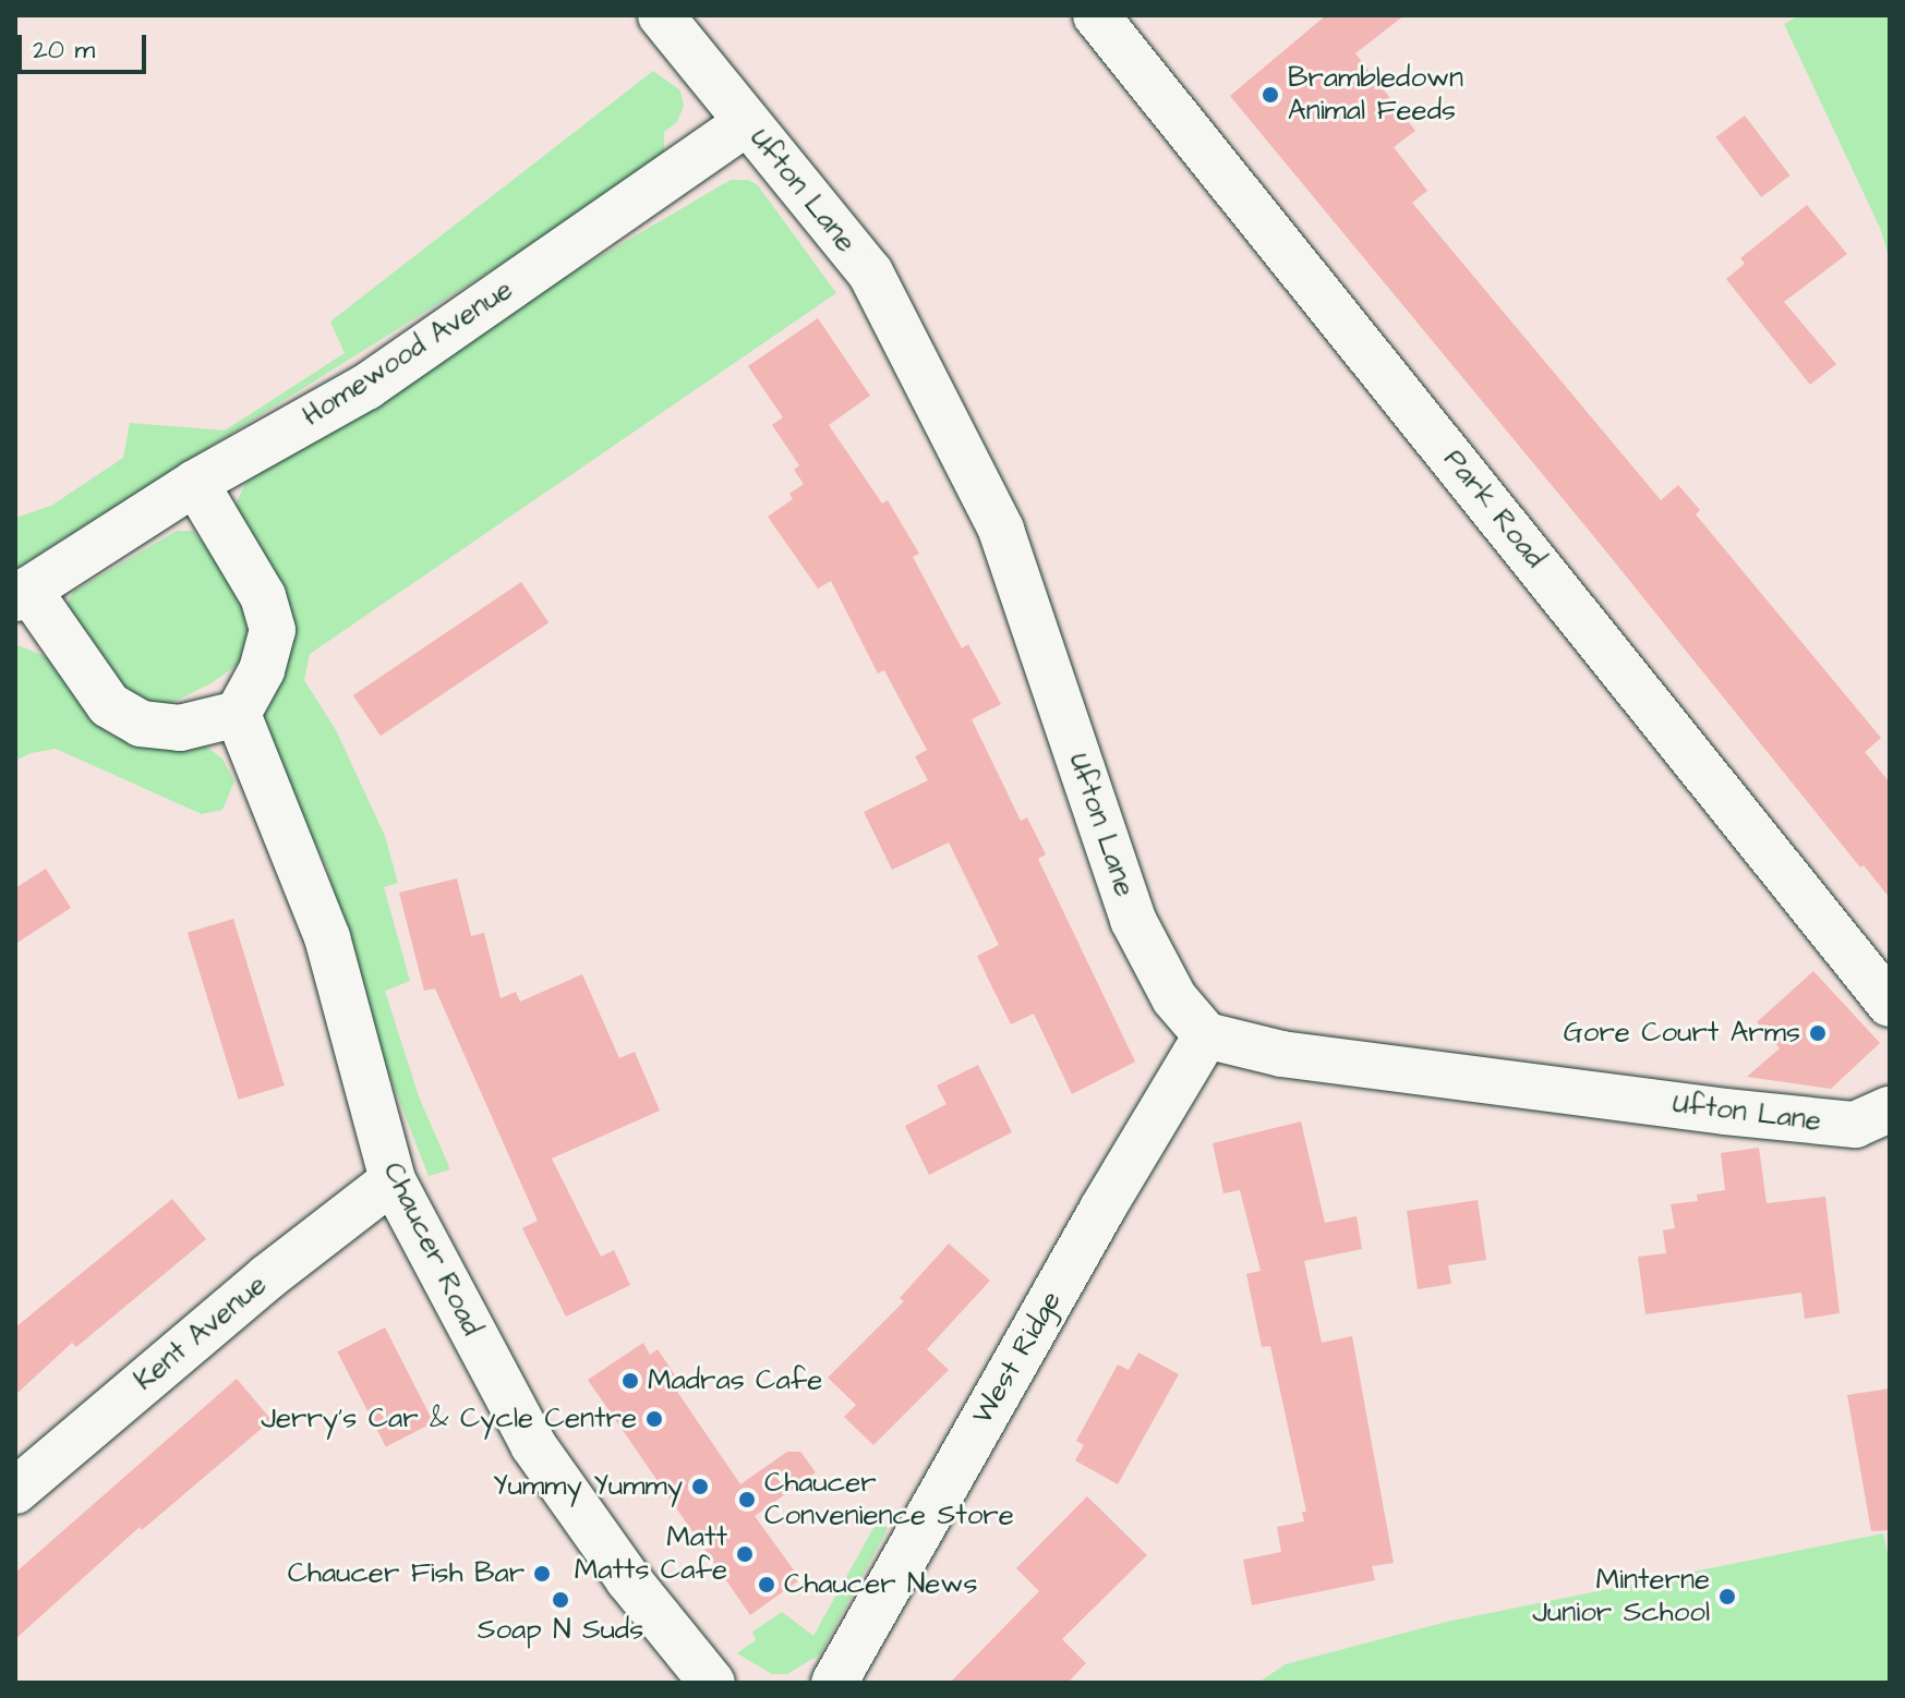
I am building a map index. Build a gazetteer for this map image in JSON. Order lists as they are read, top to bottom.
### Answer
{
  "streets": {
    "street": [
      "Ufton Lane",
      "Homewood Avenue",
      "Park Road",
      "Chaucer Road",
      "Kent Avenue",
      "West Ridge"
    ]
  },
  "crossings": [
    ["Ufton Lane", "Homewood Avenue"],
    ["Ufton Lane", "West Ridge"],
    ["Chaucer Road", "Kent Avenue"]
  ],
  "places": [
    "Brambledown Animal Feeds",
    "Gore Court Arms",
    "Madras Cafe",
    "Jerry's Car & Cycle Centre",
    "Yummy Yummy",
    "Chaucer Convenience Store",
    "Matt Matts Cafe",
    "Chaucer Fish Bar",
    "Chaucer News",
    "Minterne Junior School",
    "Soap N Suds"
  ],
  "scale_bar": "20 m"
}
